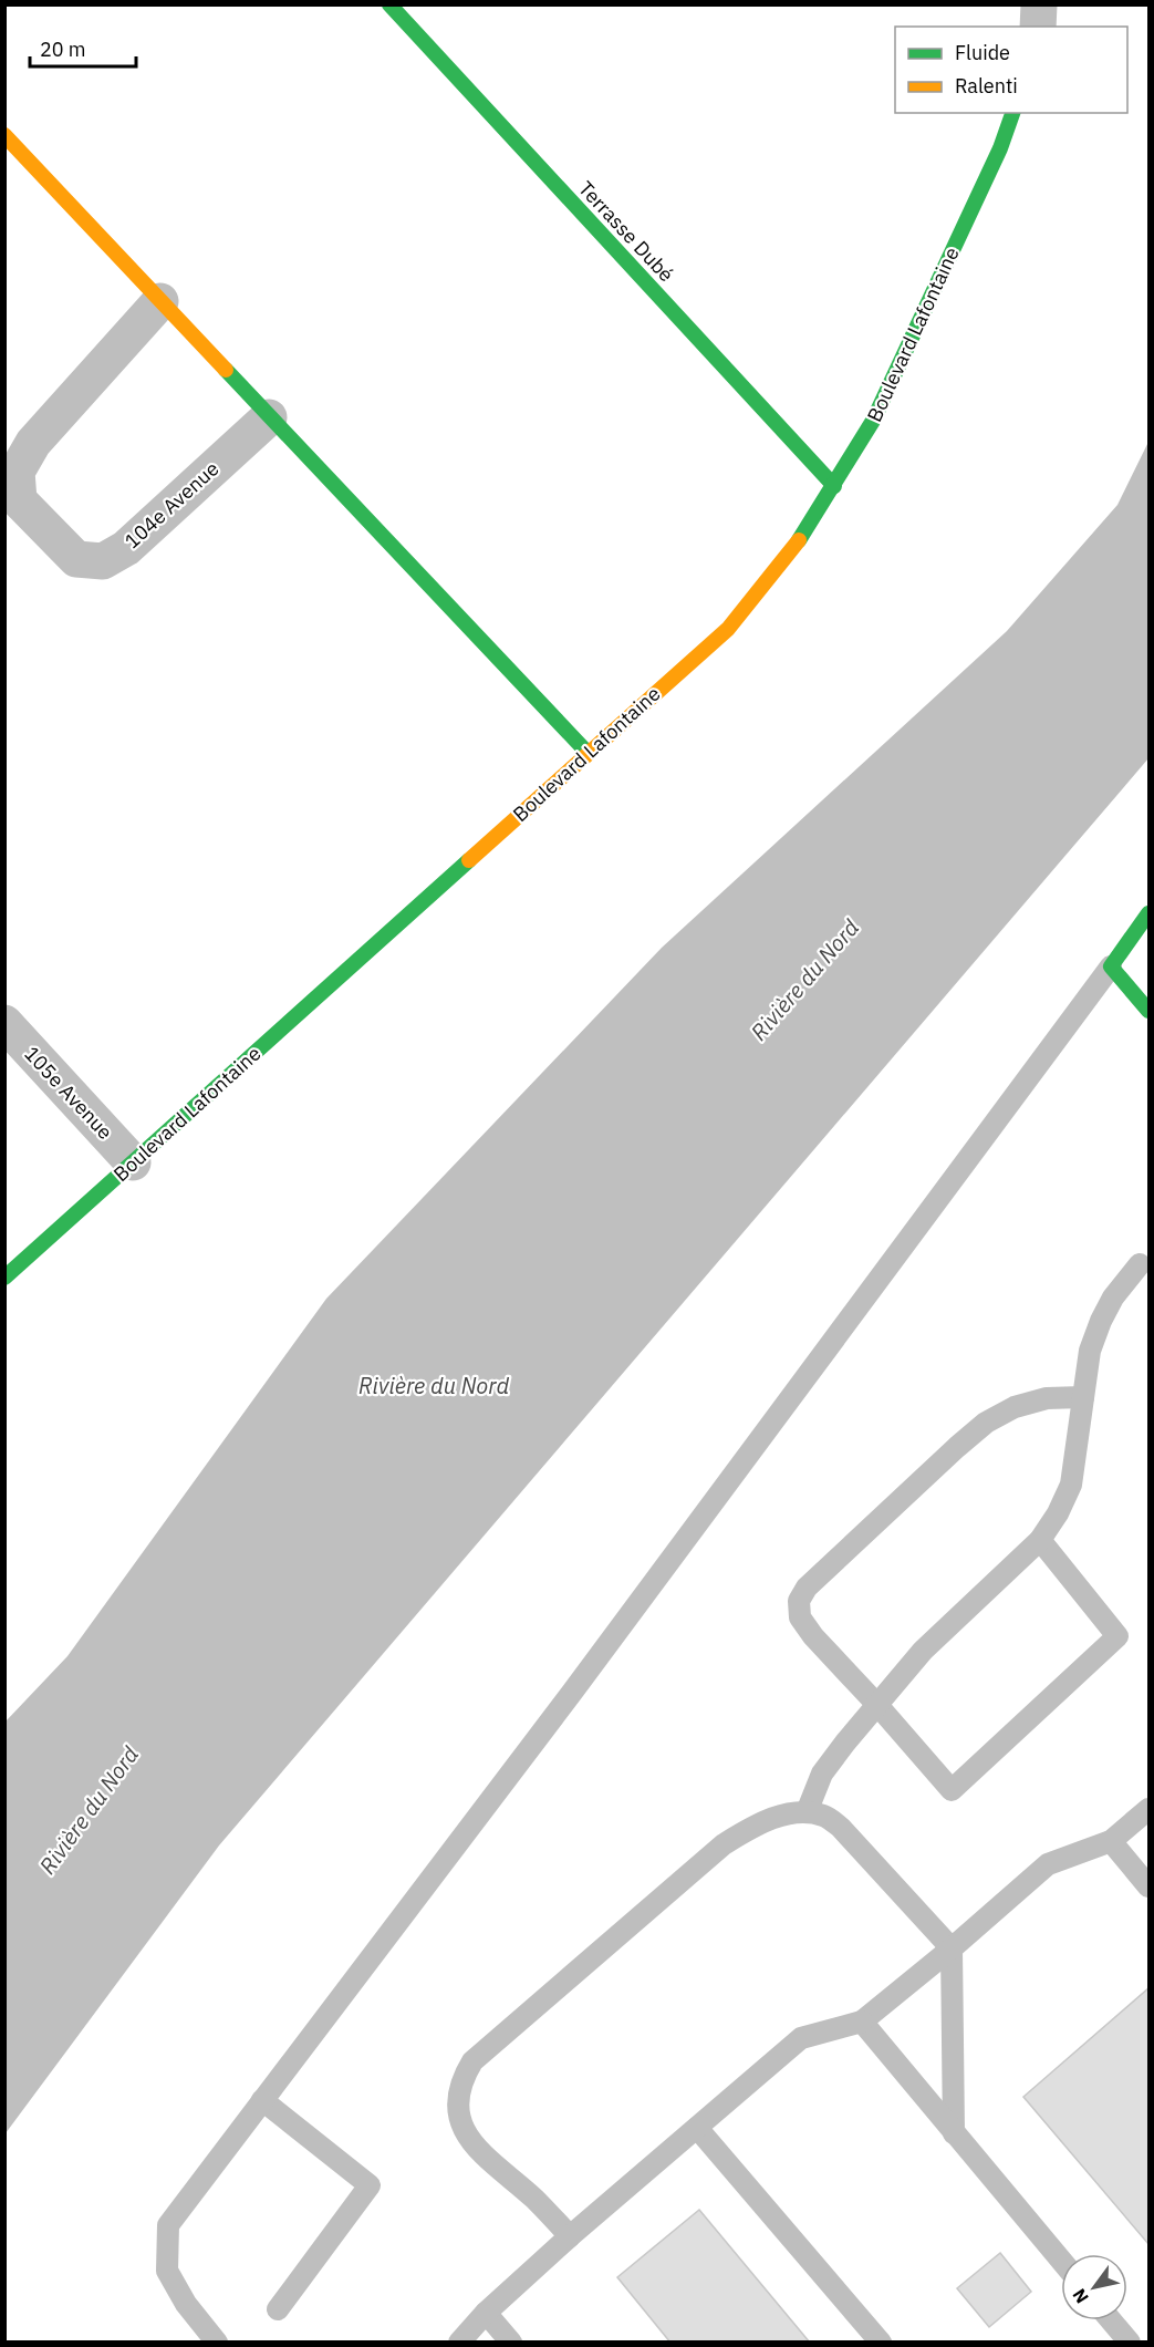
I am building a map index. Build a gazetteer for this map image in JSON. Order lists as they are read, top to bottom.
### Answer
{
  "streets": {
    "street": [
      "Terrasse Dubé",
      "Boulevard Lafontaine",
      "104e Avenue",
      "105e Avenue"
    ]
  },
  "crossings": [
    ["Terrasse Dubé", "Boulevard Lafontaine"],
    ["Boulevard Lafontaine", "105e Avenue"]
  ],
  "water": ["Rivière du Nord"],
  "legend": ["Fluide", "Ralenti"],
  "scale_bar": "20 m",
  "north": "bottom left"
}
